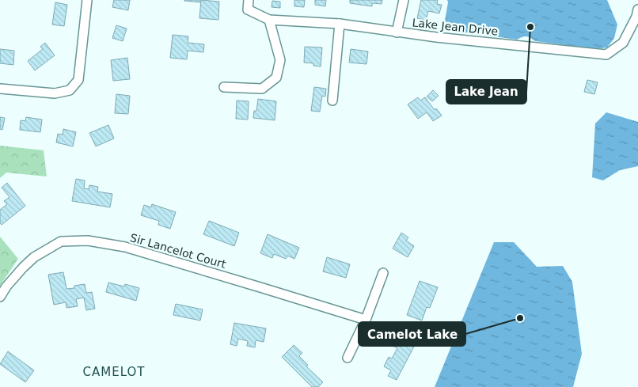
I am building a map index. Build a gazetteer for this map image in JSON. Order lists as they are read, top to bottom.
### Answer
{
  "streets": {
    "street": ["Lake Jean Drive", "Sir Lancelot Court"]
  },
  "districts": ["CAMELOT"],
  "places": ["Lake Jean", "Camelot Lake"]
}
